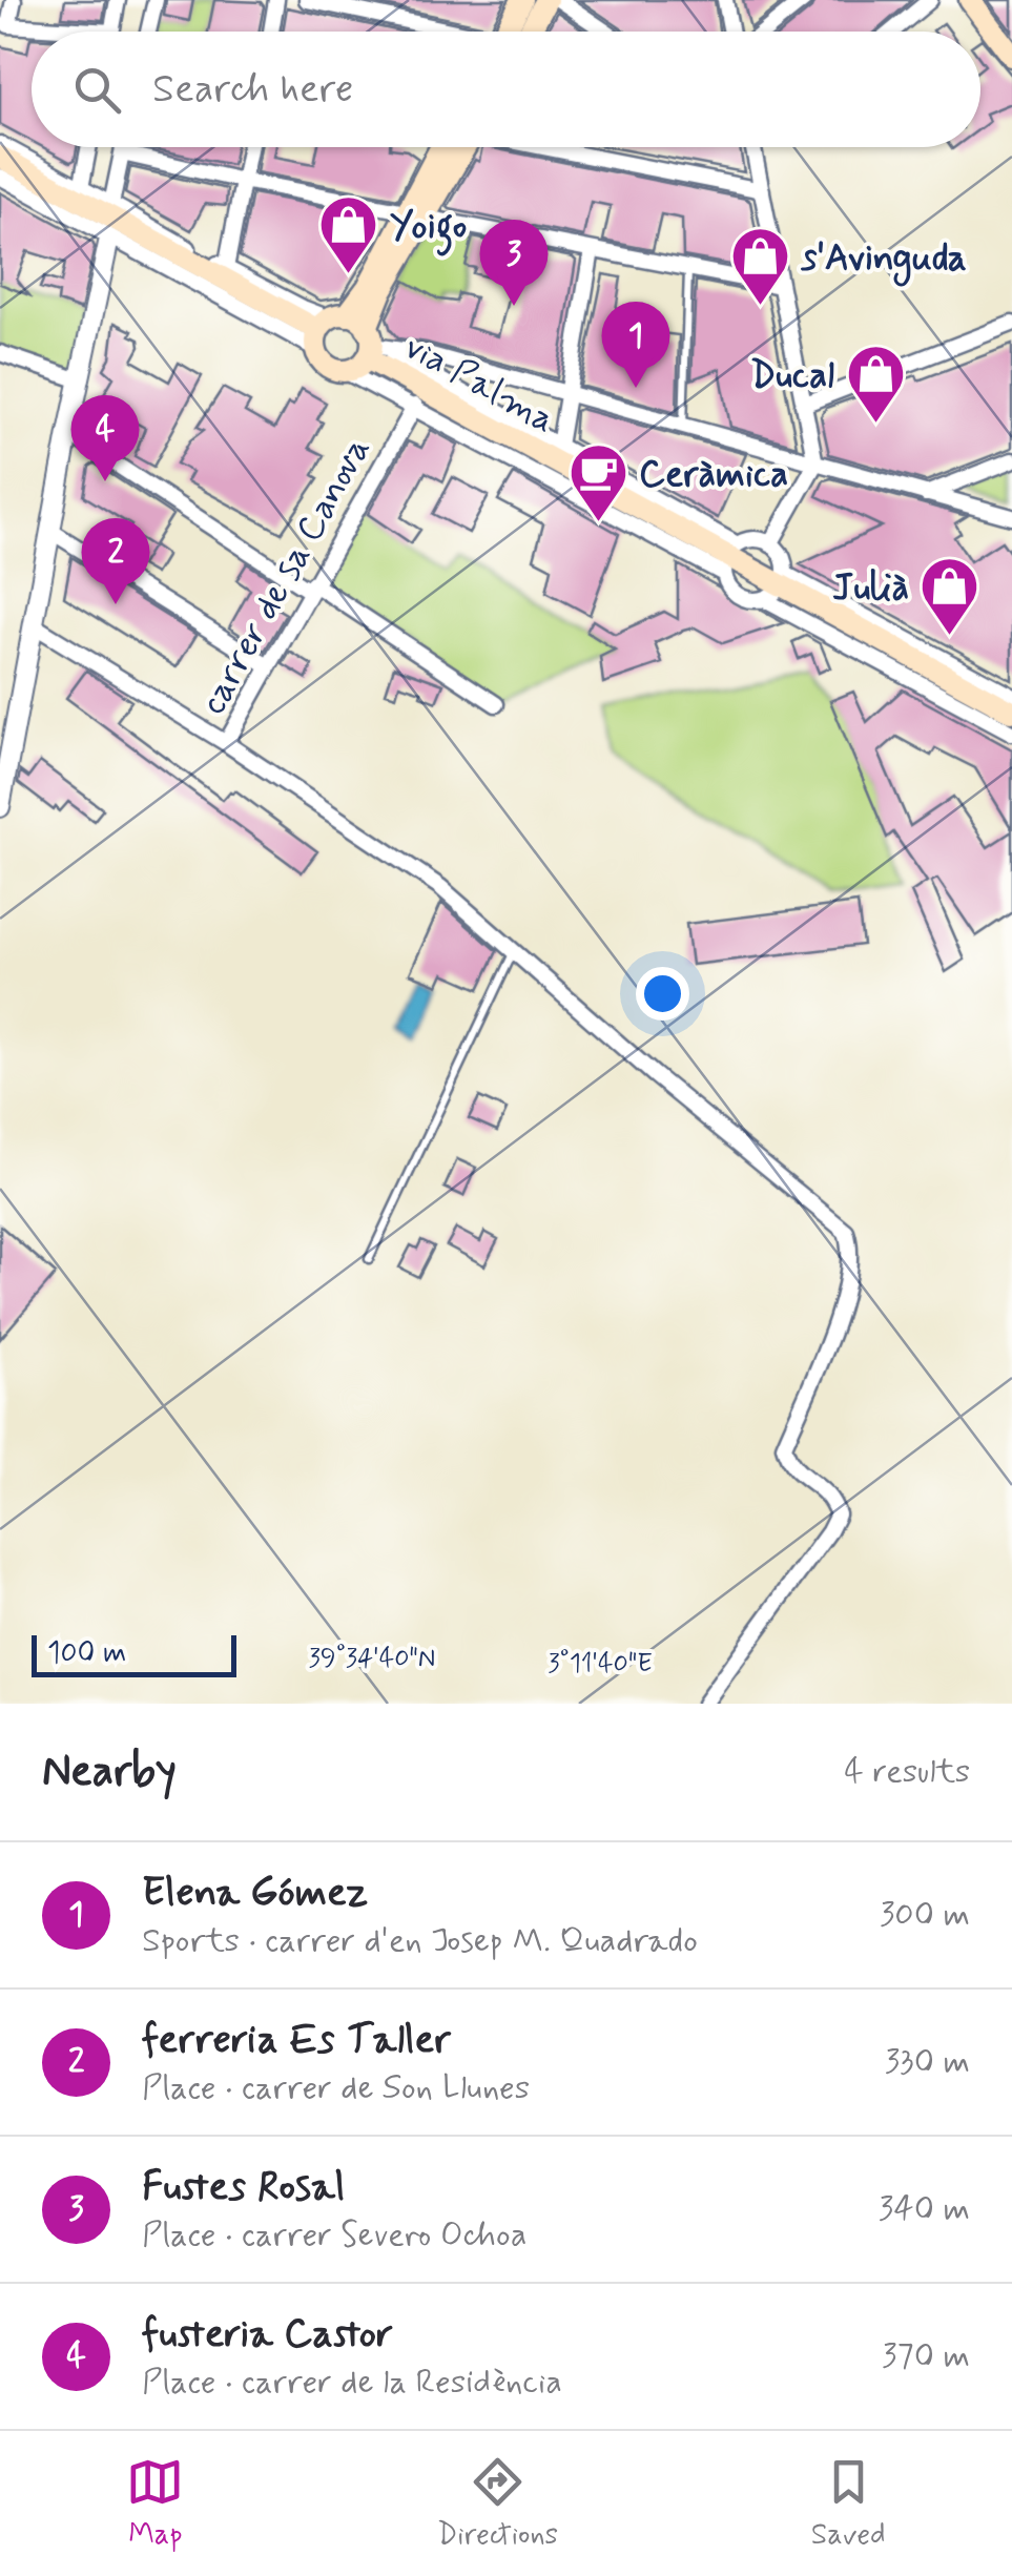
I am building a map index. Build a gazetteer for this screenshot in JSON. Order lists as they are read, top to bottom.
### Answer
{
  "streets": {
    "main road": ["via Palma"],
    "street": ["carrer de sa Canova"]
  },
  "crossings": [
    ["via Palma", "carrer de sa Canova"]
  ],
  "places": {
    "shop": [
      "Yoigo",
      "s'Avinguda",
      "Ducal",
      "Julià"
    ],
    "cafe": ["Ceràmica"]
  },
  "scale_bar": "100 m",
  "page": {
    "search": "Search here",
    "pins": [
      "3",
      "1",
      "4",
      "2"
    ],
    "scale": "100 m",
    "heading": ["Nearby", "4 results"],
    "list": [
      {
        "mark": "1",
        "name": "Elena Gómez",
        "note": "Sports · carrer d'en Josep M. Quadrado",
        "value": "300 m"
      },
      {
        "mark": "2",
        "name": "ferreria Es Taller",
        "note": "Place · carrer de Son Llunes",
        "value": "330 m"
      },
      {
        "mark": "3",
        "name": "Fustes Rosal",
        "note": "Place · carrer Severo Ochoa",
        "value": "340 m"
      },
      {
        "mark": "4",
        "name": "fusteria Castor",
        "note": "Place · carrer de la Residència",
        "value": "370 m"
      }
    ],
    "nav": ["Map", "Directions", "Saved"]
  },
  "coordinates": ["39°34'40\"N", "3°11'40\"E"]
}
